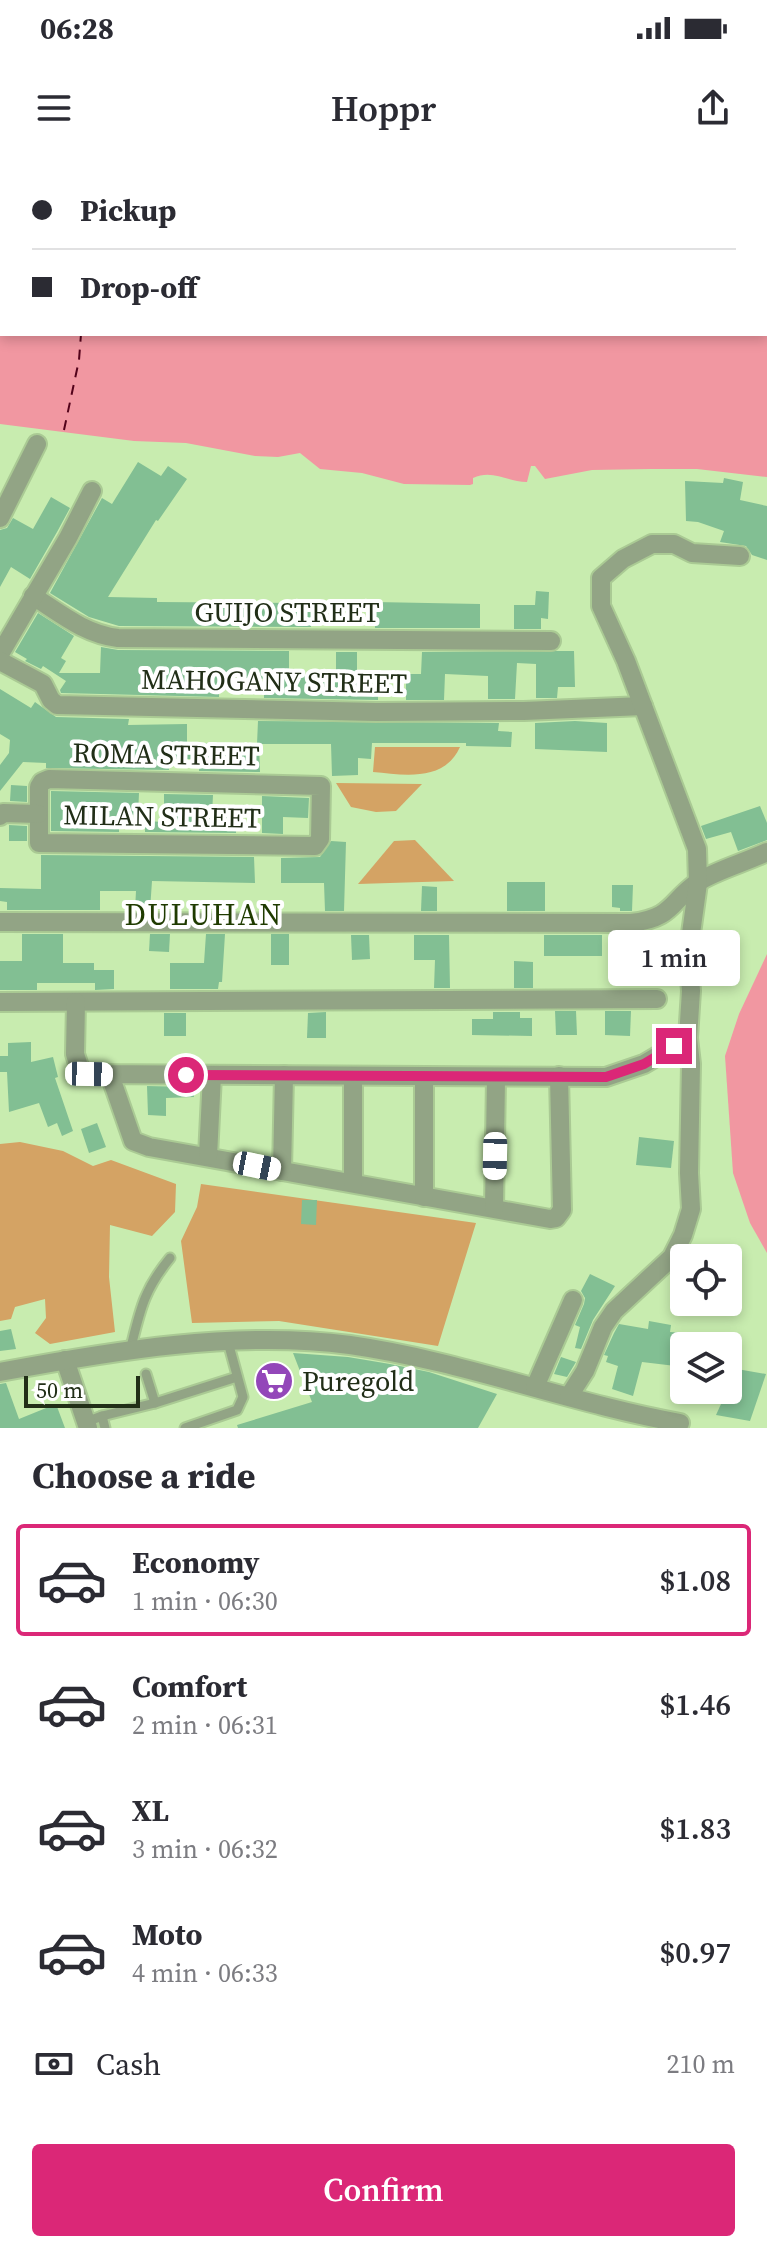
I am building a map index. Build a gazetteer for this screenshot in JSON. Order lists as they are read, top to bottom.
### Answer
{
  "streets": {
    "street": [
      "GUIJO STREET",
      "MAHOGANY STREET",
      "ROMA STREET",
      "MILAN STREET"
    ]
  },
  "crossings": [
    ["ROMA STREET", "MILAN STREET"]
  ],
  "districts": ["DULUHAN"],
  "places": {
    "supermarket": ["Puregold"]
  },
  "scale_bar": "50 m",
  "page": {
    "status": "06:28",
    "header": "Hoppr",
    "banner": ["Pickup", "Drop-off"],
    "bubble": "1 min",
    "scale": "50 m",
    "heading": "Choose a ride",
    "list": [
      {
        "name": "Economy",
        "note": "1 min · 06:30",
        "value": "$1.08"
      },
      {
        "name": "Comfort",
        "note": "2 min · 06:31",
        "value": "$1.46"
      },
      {
        "name": "XL",
        "note": "3 min · 06:32",
        "value": "$1.83"
      },
      {
        "name": "Moto",
        "note": "4 min · 06:33",
        "value": "$0.97"
      }
    ],
    "pay": ["Cash", "210 m"],
    "buttons": "Confirm"
  }
}
